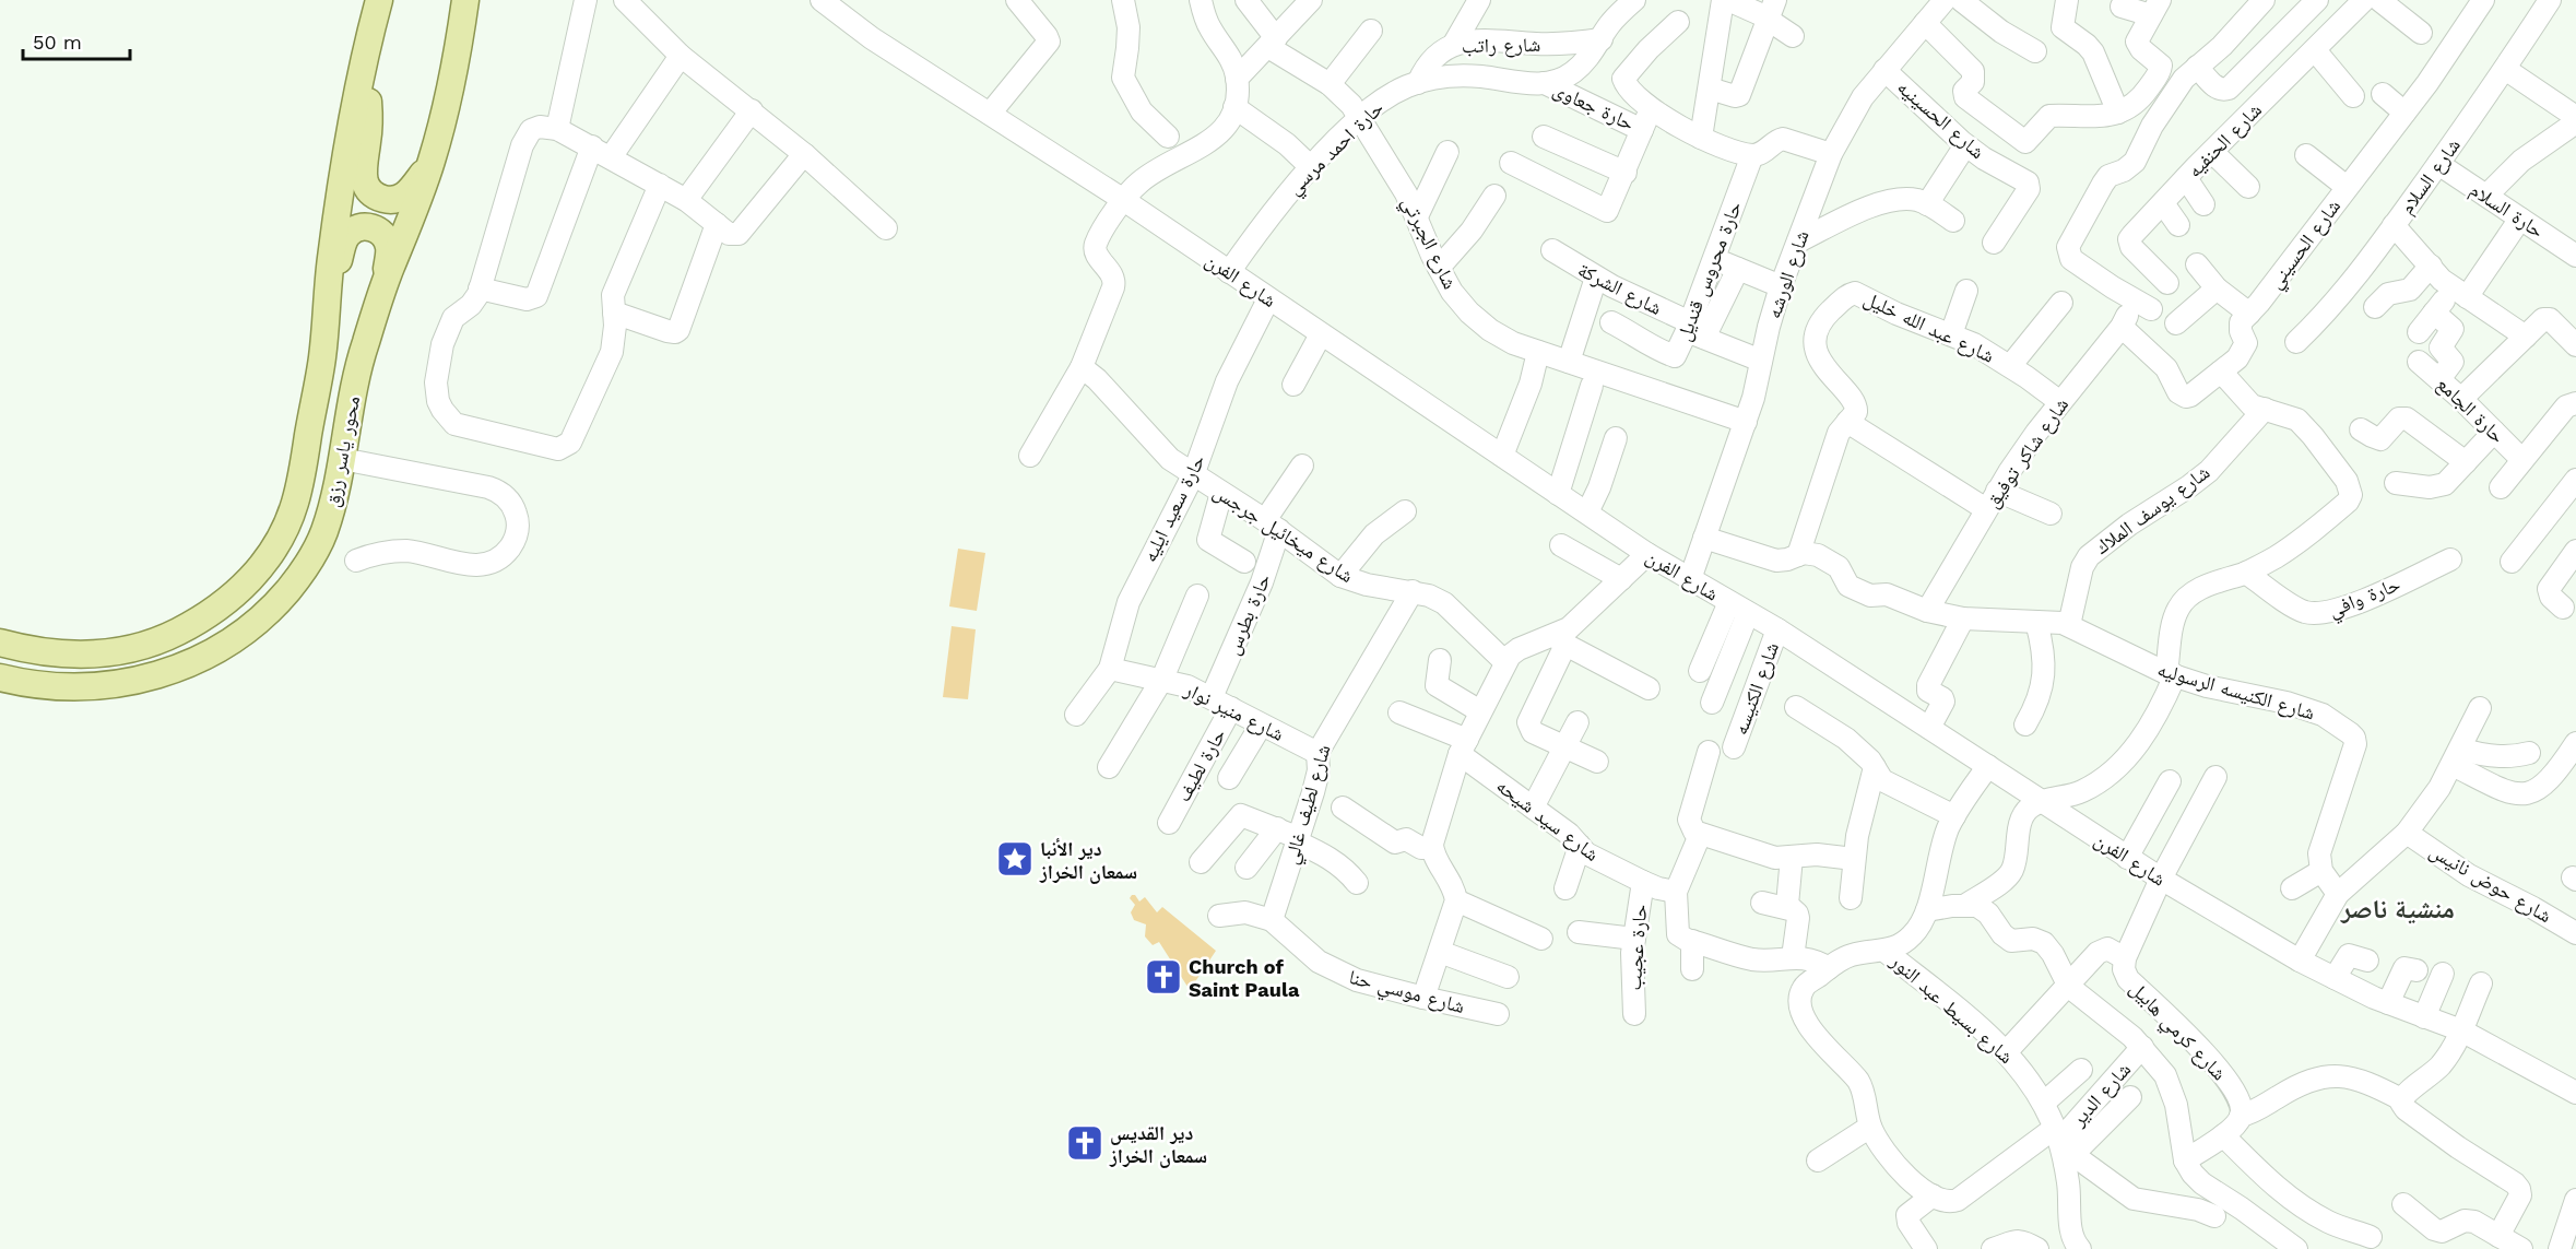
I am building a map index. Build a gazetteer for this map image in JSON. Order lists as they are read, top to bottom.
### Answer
{
  "streets": {
    "main road": ["محور ياسر رزق"],
    "street": [
      "شارع راتب",
      "حارة جعاوى",
      "شارع الحسينيه",
      "شارع الحنفيه",
      "حارة احمد مرسي",
      "شارع السلام",
      "حارة السلام",
      "شارع الجبرتي",
      "شارع الحسيني",
      "حارة محروس قنديل",
      "شارع الورشه",
      "شارع الفرن",
      "شارع الشركة",
      "شارع عبد الله خليل",
      "حارة الجامع",
      "شارع شاكر توفيق",
      "حارة سعيد ايليه",
      "شارع يوسف الملاك",
      "شارع ميخائيل جرجس",
      "حارة وافي",
      "حارة بطرس",
      "شارع الكنيسه",
      "شارع الكنيسه الرسوليه",
      "شارع منير نوار",
      "حارة لطيف",
      "شارع لطيف غالي",
      "شارع سيد شيحه",
      "شارع حوض نانيس",
      "حارة عجيب",
      "شارع موسي حنا",
      "شارع بسيط عبد النور",
      "شارع كرمي هابيل",
      "شارع الدير"
    ]
  },
  "crossings": [
    ["شارع راتب", "حارة احمد مرسي"],
    ["حارة جعاوى", "حارة احمد مرسي"],
    ["شارع الحسينيه", "شارع الورشه"],
    ["حارة احمد مرسي", "شارع الجبرتي"],
    ["حارة احمد مرسي", "شارع الفرن"],
    ["شارع السلام", "حارة السلام"],
    ["شارع الجبرتي", "شارع الورشه"],
    ["شارع الحسيني", "شارع شاكر توفيق"],
    ["حارة محروس قنديل", "شارع الشركة"],
    ["شارع الورشه", "شارع الفرن"],
    ["شارع الورشه", "شارع الشركة"],
    ["شارع الورشه", "شارع الكنيسه الرسوليه"],
    ["شارع الفرن", "حارة سعيد ايليه"],
    ["شارع الفرن", "شارع الكنيسه"],
    ["شارع الفرن", "شارع كرمي هابيل"],
    ["شارع عبد الله خليل", "شارع شاكر توفيق"],
    ["شارع عبد الله خليل", "شارع الكنيسه الرسوليه"],
    ["شارع شاكر توفيق", "شارع الكنيسه الرسوليه"],
    ["حارة سعيد ايليه", "شارع ميخائيل جرجس"],
    ["حارة سعيد ايليه", "شارع منير نوار"],
    ["شارع يوسف الملاك", "شارع الكنيسه الرسوليه"],
    ["شارع ميخائيل جرجس", "حارة بطرس"],
    ["شارع ميخائيل جرجس", "شارع لطيف غالي"],
    ["حارة بطرس", "شارع منير نوار"],
    ["شارع منير نوار", "حارة لطيف"],
    ["شارع منير نوار", "شارع لطيف غالي"],
    ["شارع لطيف غالي", "شارع موسي حنا"],
    ["شارع سيد شيحه", "حارة عجيب"],
    ["شارع بسيط عبد النور", "شارع الدير"]
  ],
  "districts": ["منشية ناصر"],
  "places": {
    "place": ["دير الأنبا سمعان الخراز"],
    "church": ["Church of Saint Paula", "دير القديس سمعان الخراز"]
  },
  "scale_bar": "50 m"
}
